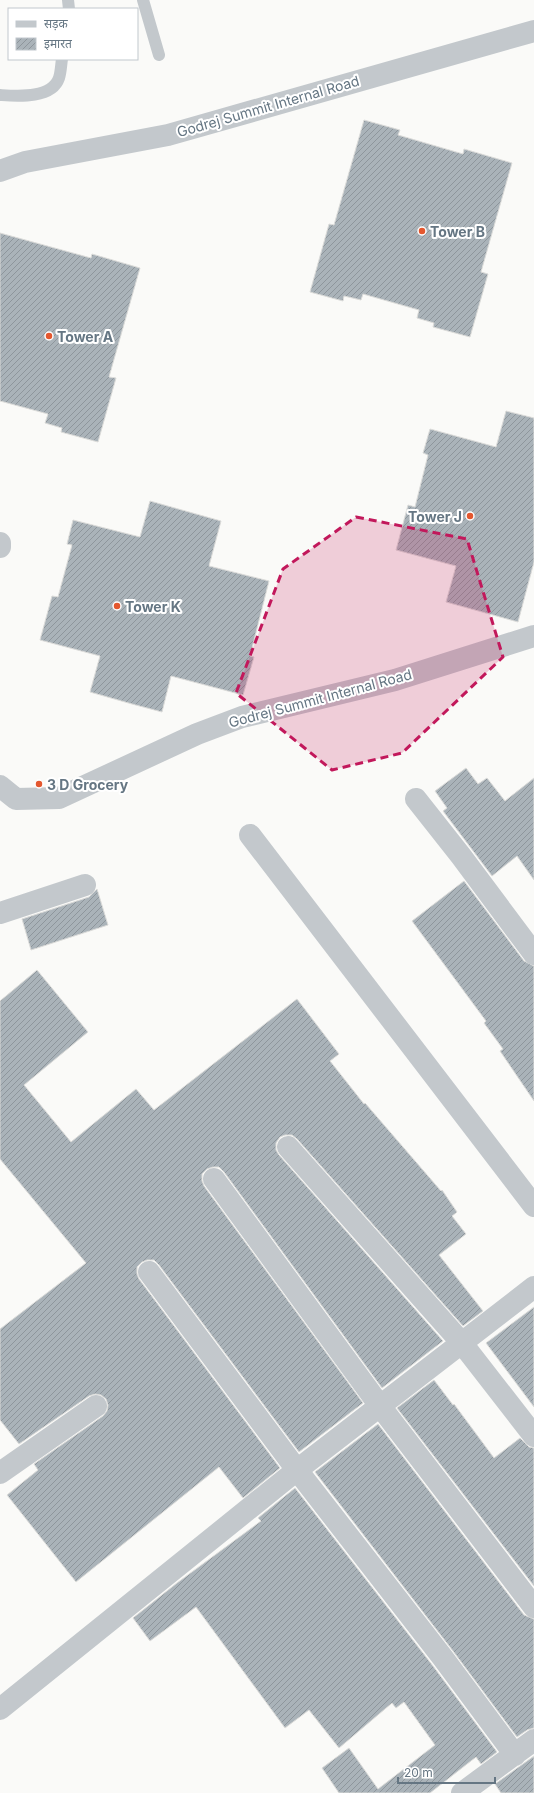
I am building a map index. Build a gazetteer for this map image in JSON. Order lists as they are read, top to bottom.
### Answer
{
  "streets": {
    "street": ["Godrej Summit Internal Road"]
  },
  "places": [
    "Tower B",
    "Tower A",
    "Tower J",
    "Tower K",
    "3 D Grocery"
  ],
  "legend": ["सड़क", "इमारत"],
  "scale_bar": "20 m"
}
